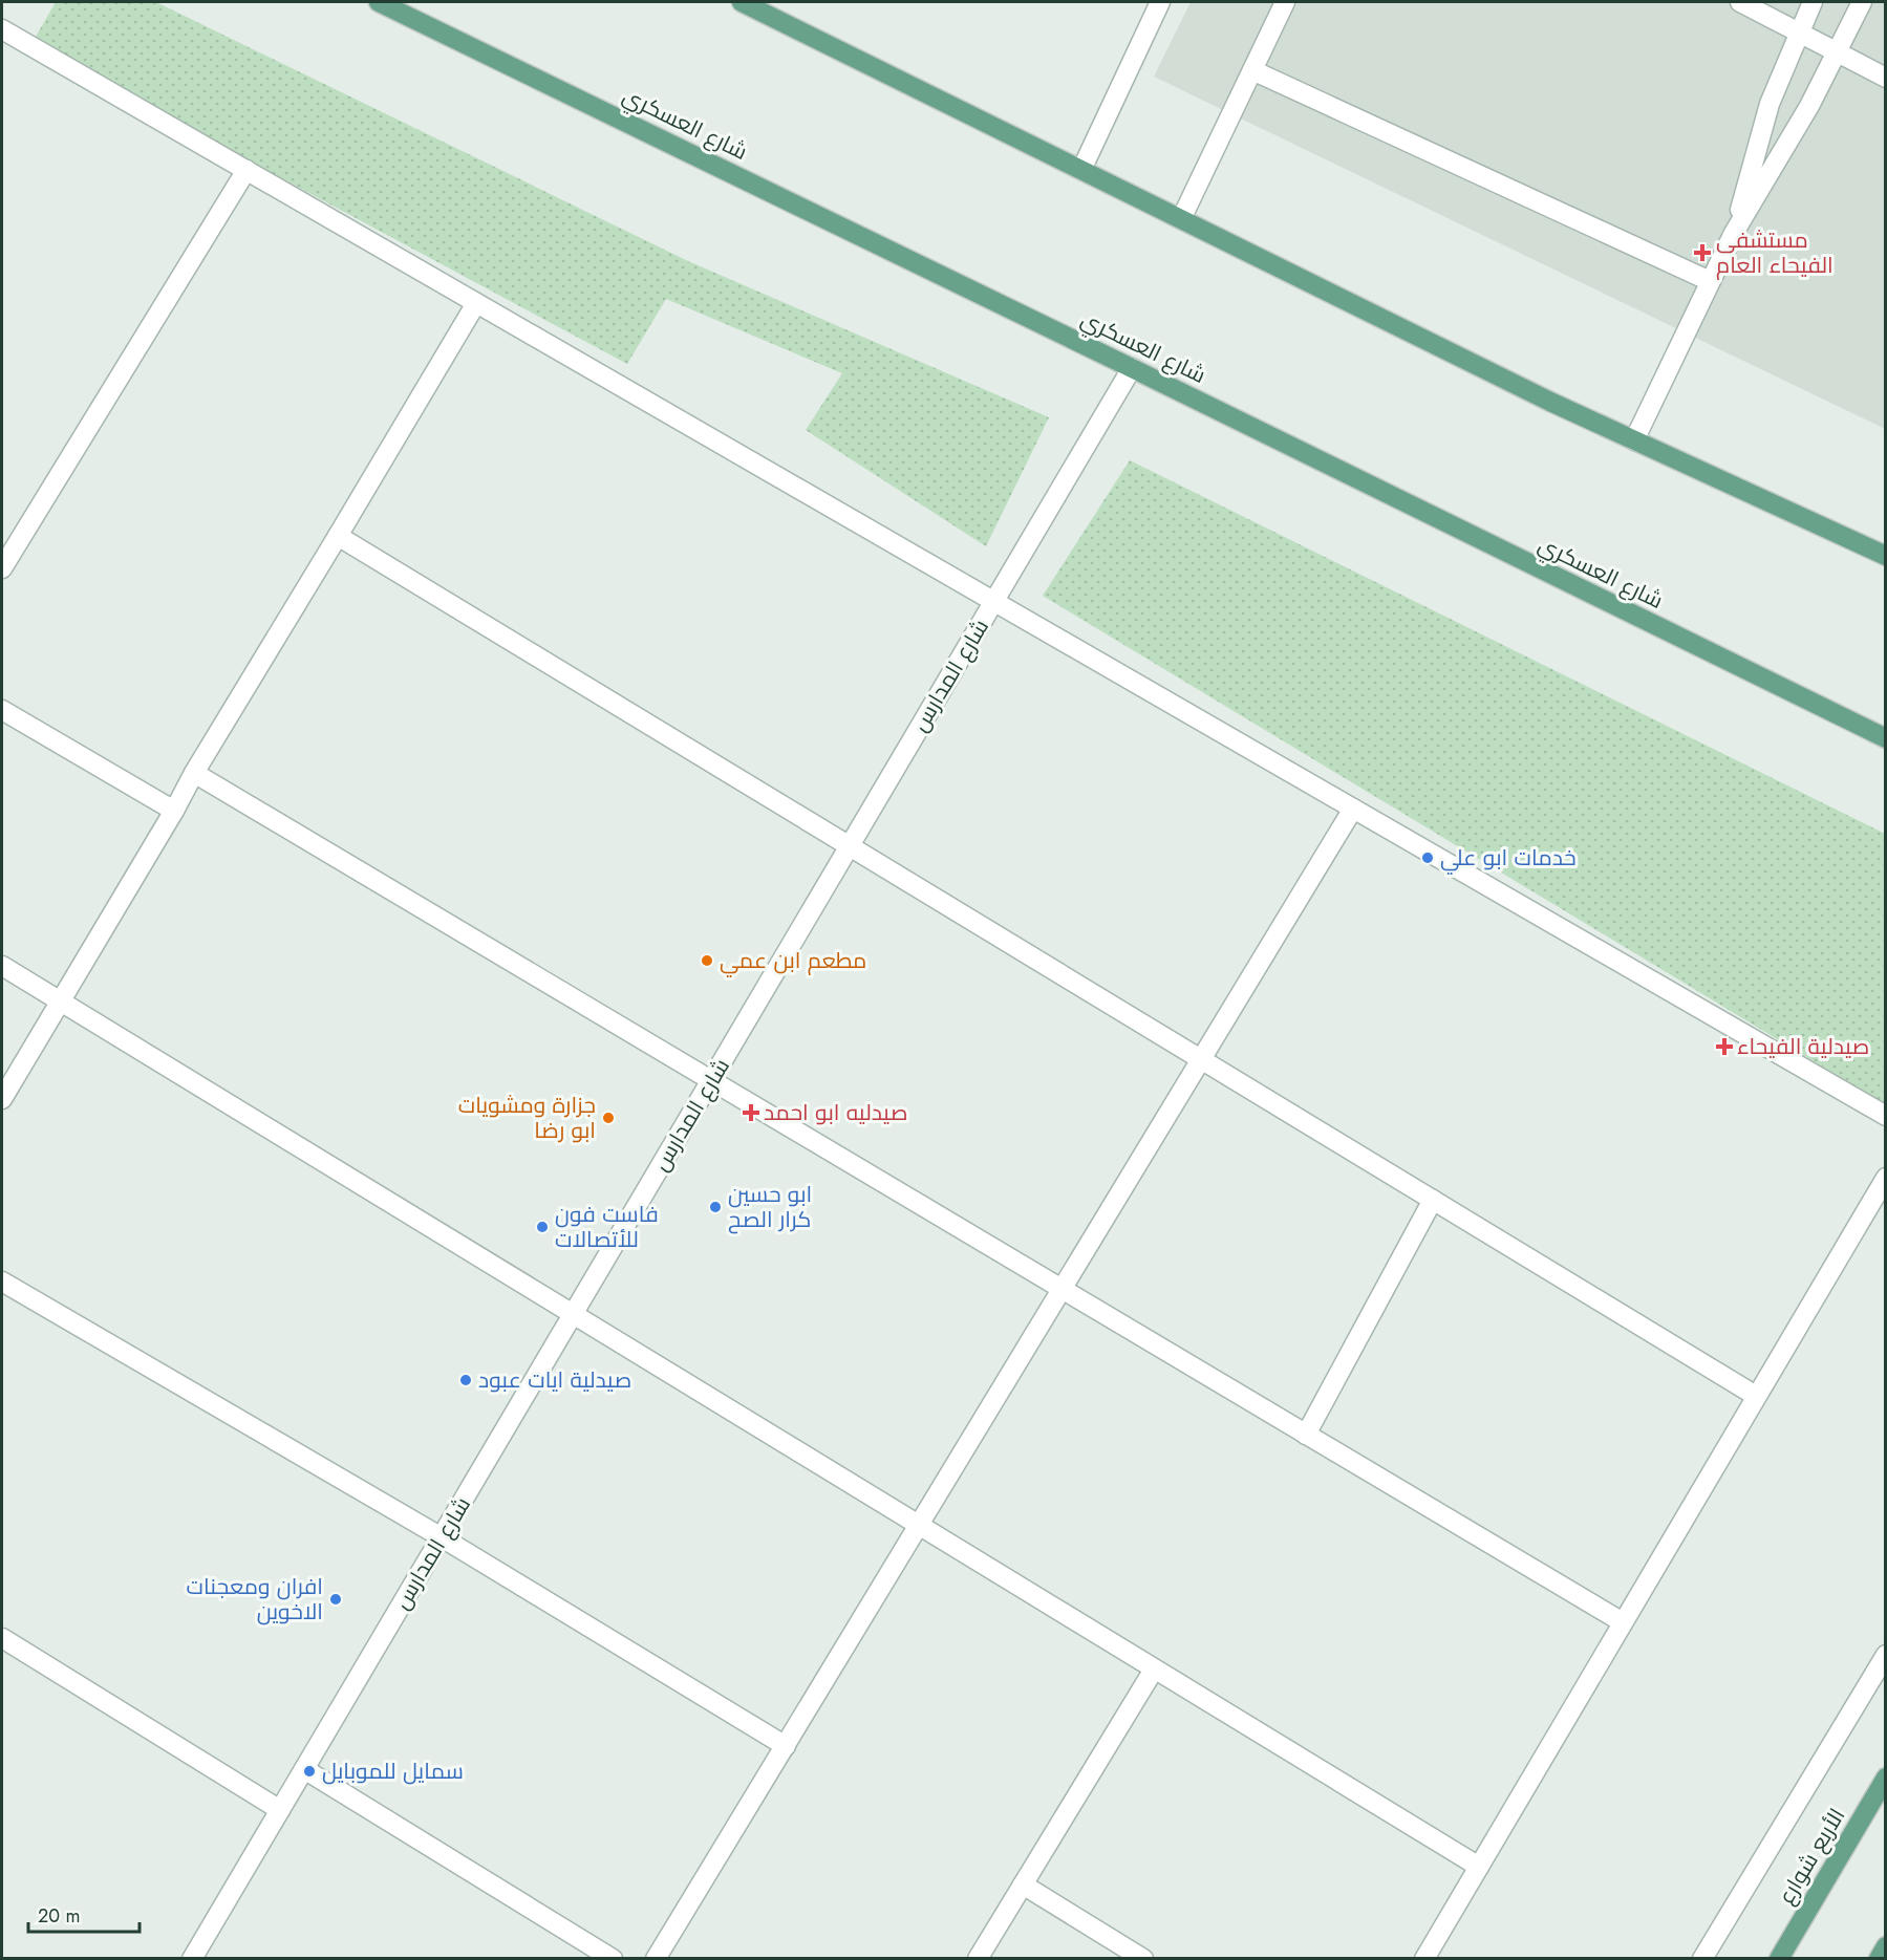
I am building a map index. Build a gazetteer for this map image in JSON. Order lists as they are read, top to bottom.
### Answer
{
  "streets": {
    "main road": ["شارع العسكري", "الأربع شوارع"],
    "street": ["شارع المدارس"]
  },
  "crossings": [
    ["شارع العسكري", "شارع المدارس"]
  ],
  "places": {
    "health": ["مستشفى الفيحاء العام", "صيدلية الفيحاء", "صيدليه ابو احمد"],
    "other": [
      "خدمات ابو علي",
      "مطعم ابن عمي",
      "جزارة ومشويات ابو رضا",
      "ابو حسين كرار الصح",
      "فاست فون للأتصالات",
      "صيدلية ايات عبود",
      "افران ومعجنات الاخوين",
      "سمايل للموبايل"
    ]
  },
  "scale_bar": "20 m"
}
